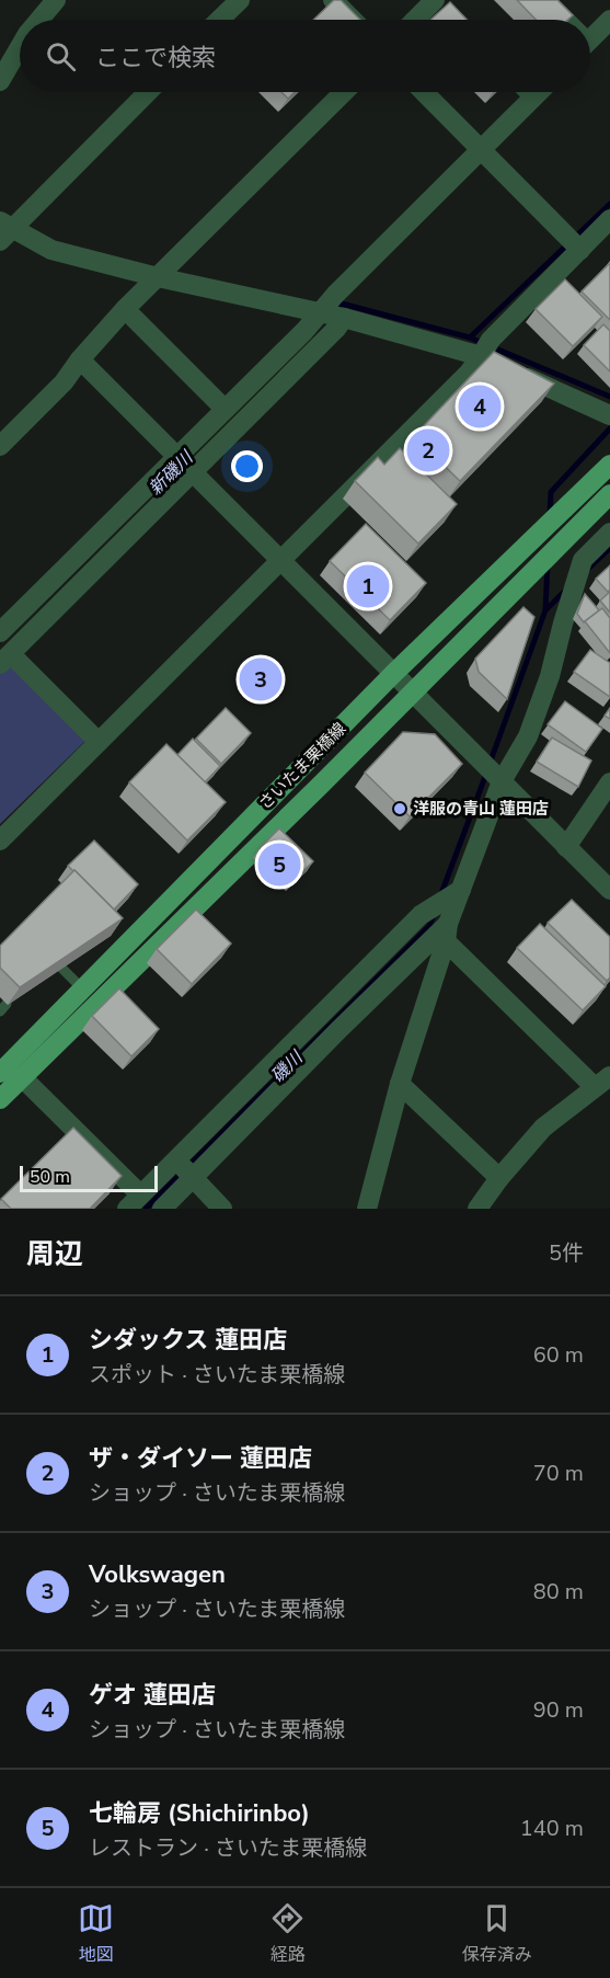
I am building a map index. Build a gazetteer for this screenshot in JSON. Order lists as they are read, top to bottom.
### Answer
{
  "streets": {
    "main road": ["さいたま栗橋線"]
  },
  "water": ["新磯川", "磯川"],
  "places": ["洋服の青山 蓮田店"],
  "scale_bar": "50 m",
  "page": {
    "search": "ここで検索",
    "pins": [
      "4",
      "2",
      "1",
      "3",
      "5"
    ],
    "scale": "50 m",
    "heading": ["周辺", "5件"],
    "list": [
      {
        "mark": "1",
        "name": "シダックス 蓮田店",
        "note": "スポット · さいたま栗橋線",
        "value": "60 m"
      },
      {
        "mark": "2",
        "name": "ザ・ダイソー 蓮田店",
        "note": "ショップ · さいたま栗橋線",
        "value": "70 m"
      },
      {
        "mark": "3",
        "name": "Volkswagen",
        "note": "ショップ · さいたま栗橋線",
        "value": "80 m"
      },
      {
        "mark": "4",
        "name": "ゲオ 蓮田店",
        "note": "ショップ · さいたま栗橋線",
        "value": "90 m"
      },
      {
        "mark": "5",
        "name": "七輪房 (Shichirinbo)",
        "note": "レストラン · さいたま栗橋線",
        "value": "140 m"
      }
    ],
    "nav": ["地図", "経路", "保存済み"]
  }
}
